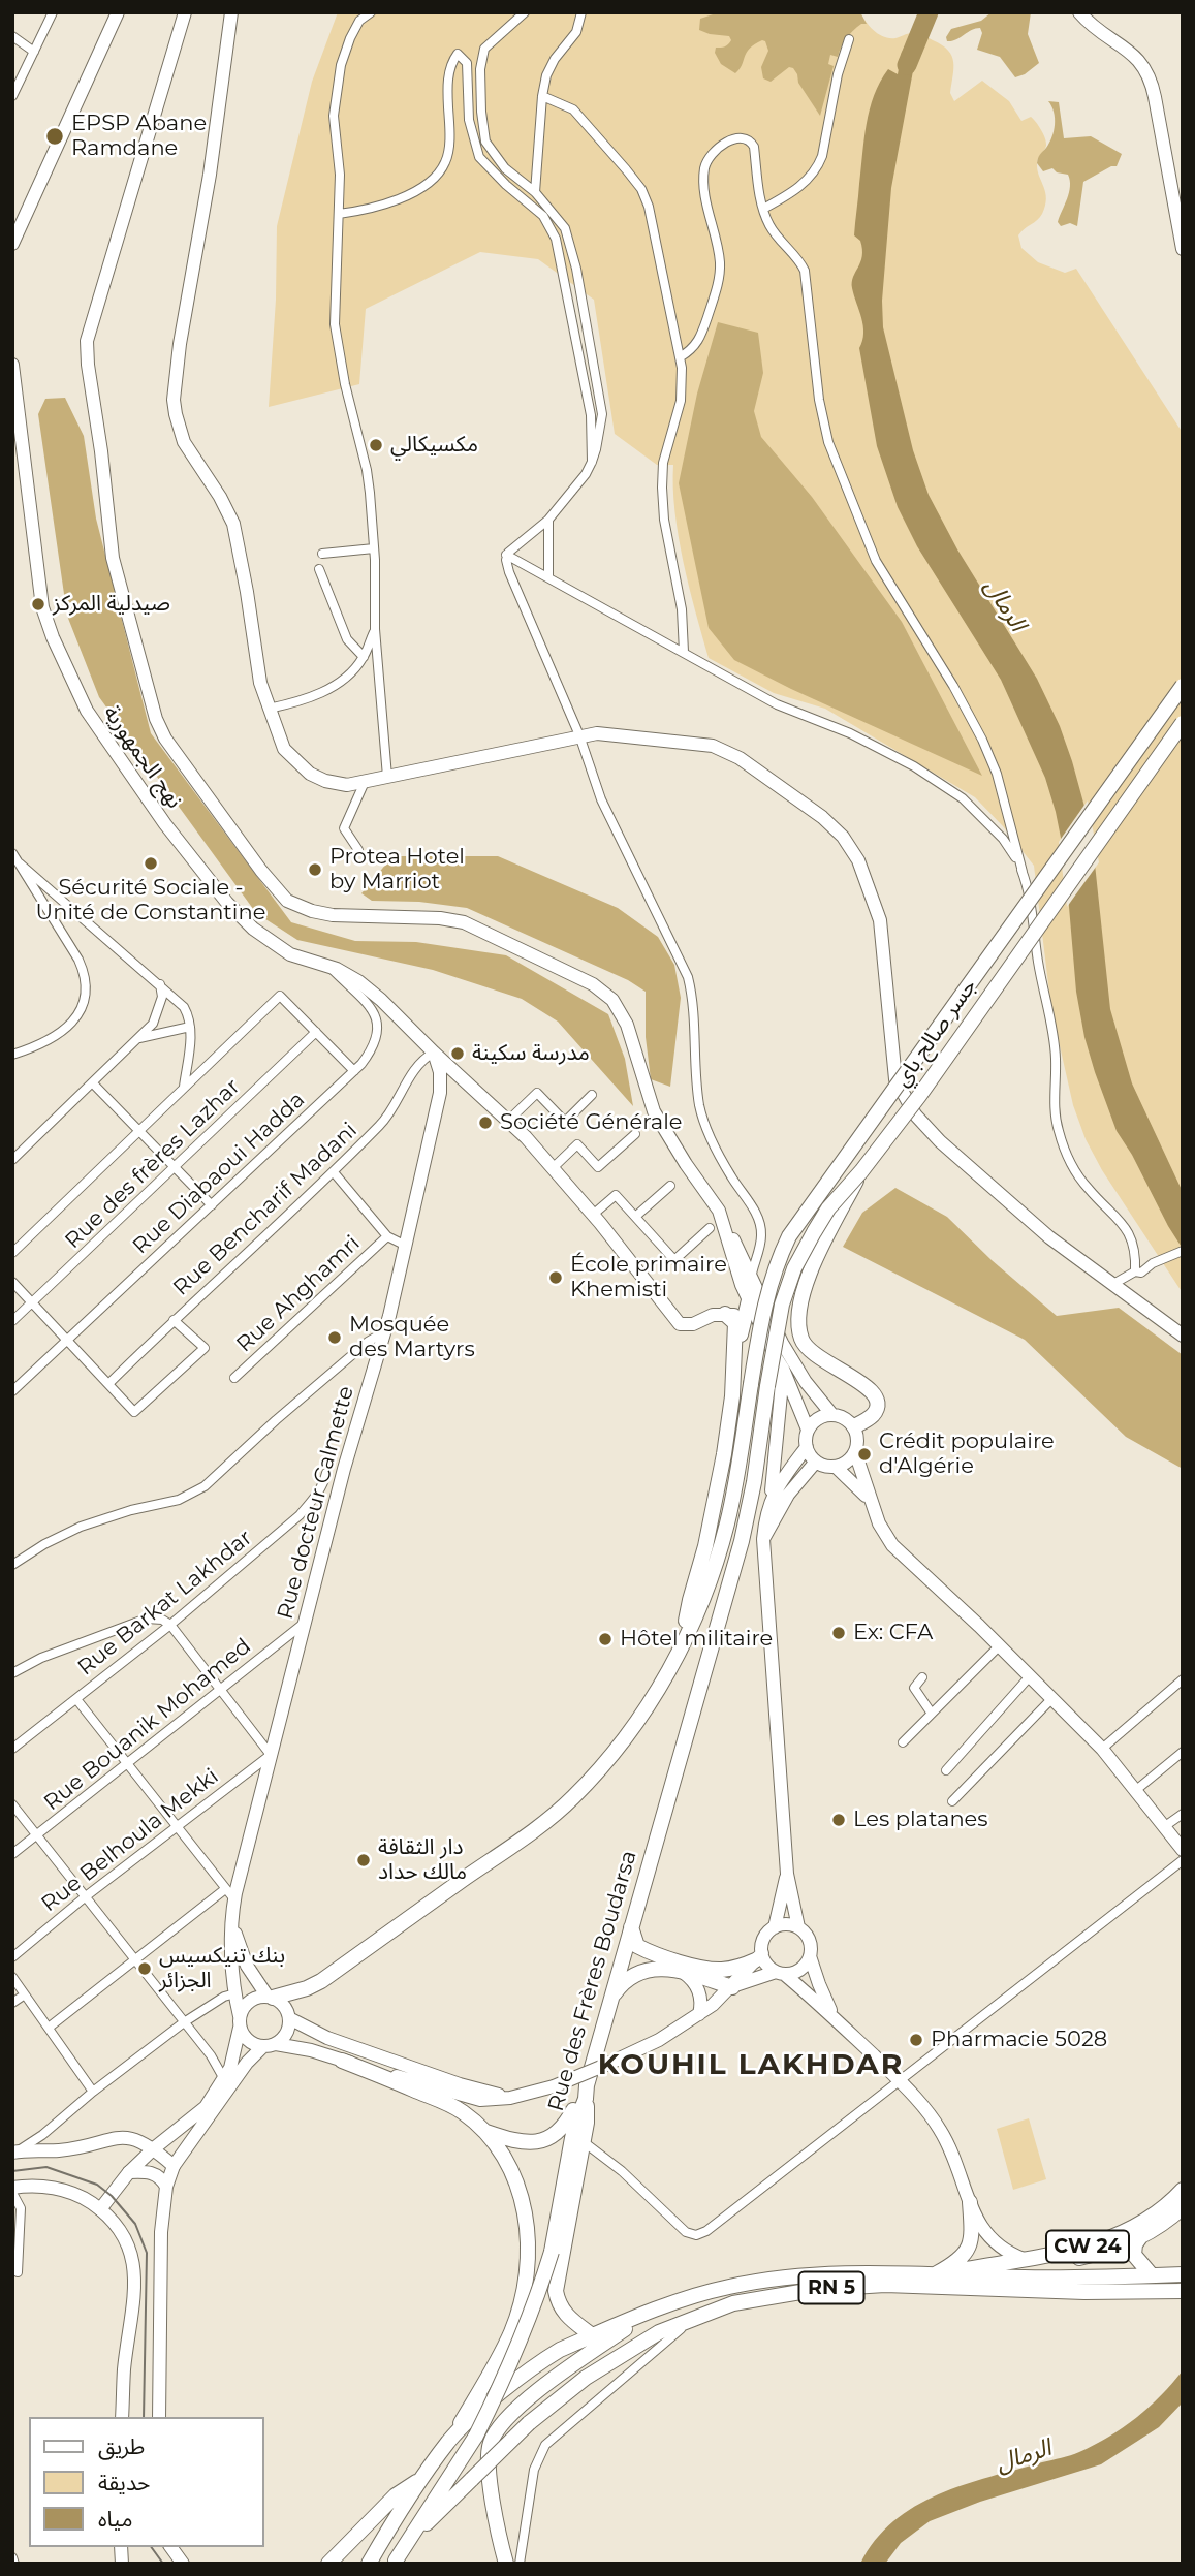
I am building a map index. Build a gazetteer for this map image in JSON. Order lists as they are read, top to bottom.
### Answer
{
  "streets": {
    "highway": [
      "جسر صالح باي",
      "Rue des Frères Boudarsa",
      "CW 24",
      "RN 5"
    ],
    "main road": ["نهج الجمهورية", "Rue docteur Calmette"],
    "street": [
      "Rue des frères Lazhar",
      "Rue Diabaoui Hadda",
      "Rue Bencharif Madani",
      "Rue Ahghamri",
      "Rue Barkat Lakhdar",
      "Rue Bouanik Mohamed",
      "Rue Belhoula Mekki"
    ]
  },
  "crossings": [
    ["نهج الجمهورية", "Rue Diabaoui Hadda"],
    ["نهج الجمهورية", "Rue Bencharif Madani"],
    ["نهج الجمهورية", "Rue docteur Calmette"],
    ["جسر صالح باي", "Rue des Frères Boudarsa"],
    ["Rue Bencharif Madani", "Rue docteur Calmette"],
    ["Rue docteur Calmette", "Rue Bouanik Mohamed"],
    ["Rue docteur Calmette", "Rue Belhoula Mekki"],
    ["Rue des Frères Boudarsa", "RN 5"],
    ["CW 24", "RN 5"]
  ],
  "districts": ["KOUHIL LAKHDAR"],
  "water": ["الرمال"],
  "places": [
    "EPSP Abane Ramdane",
    "مكسيكالي",
    "صيدلية المركز",
    "Sécurité Sociale - Unité de Constantine",
    "Protea Hotel by Marriot",
    "مدرسة سكينة",
    "Société Générale",
    "École primaire Khemisti",
    "Mosquée des Martyrs",
    "Crédit populaire d'Algérie",
    "Ex: CFA",
    "Hôtel militaire",
    "Les platanes",
    "دار الثقافة مالك حداد",
    "بنك تنيكسيس الجزائر",
    "Pharmacie 5028"
  ],
  "legend": ["طريق", "حديقة", "مياه"]
}
